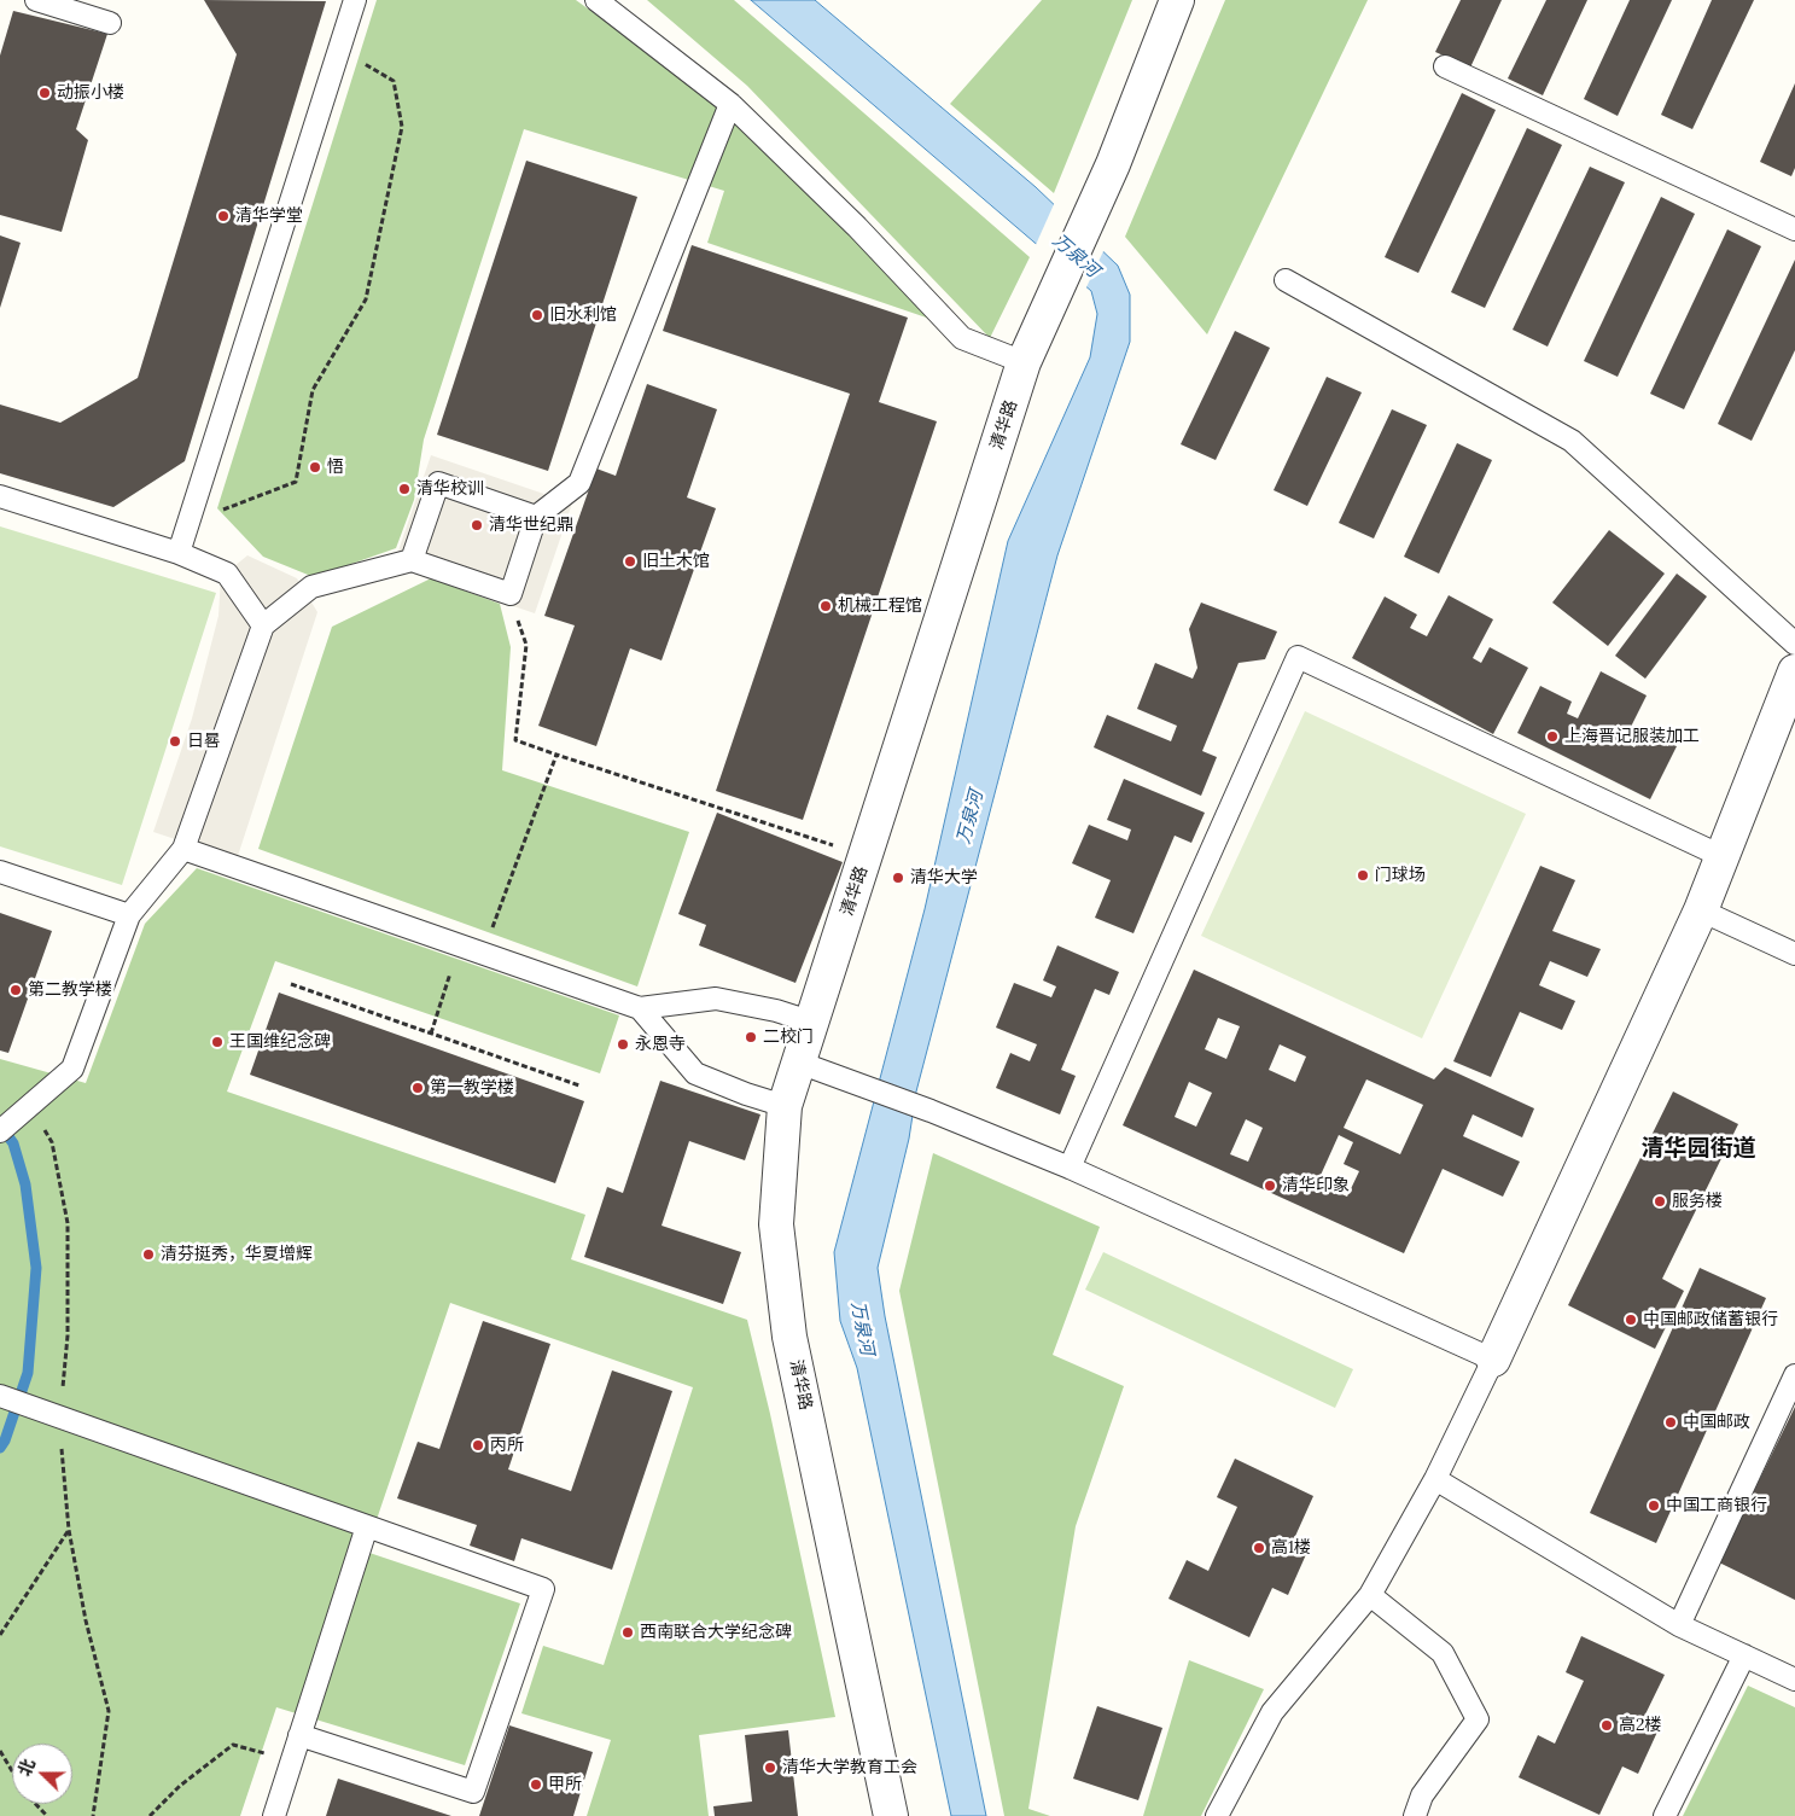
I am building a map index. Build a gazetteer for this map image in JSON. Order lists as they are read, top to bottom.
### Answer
{
  "streets": {
    "street": ["清华路"]
  },
  "districts": ["清华园街道"],
  "water": ["万泉河"],
  "places": [
    "动振小楼",
    "清华学堂",
    "旧水利馆",
    "悟",
    "清华校训",
    "清华世纪鼎",
    "旧土木馆",
    "机械工程馆",
    "上海晋记服装加工",
    "日晷",
    "门球场",
    "清华大学",
    "第二教学楼",
    "二校门",
    "王国维纪念碑",
    "永恩寺",
    "第一教学楼",
    "清华印象",
    "服务楼",
    "清芬挺秀，华夏增辉",
    "中国邮政储蓄银行",
    "中国邮政",
    "丙所",
    "中国工商银行",
    "高1楼",
    "西南联合大学纪念碑",
    "高2楼",
    "清华大学教育工会",
    "甲所"
  ],
  "north": "left"
}
